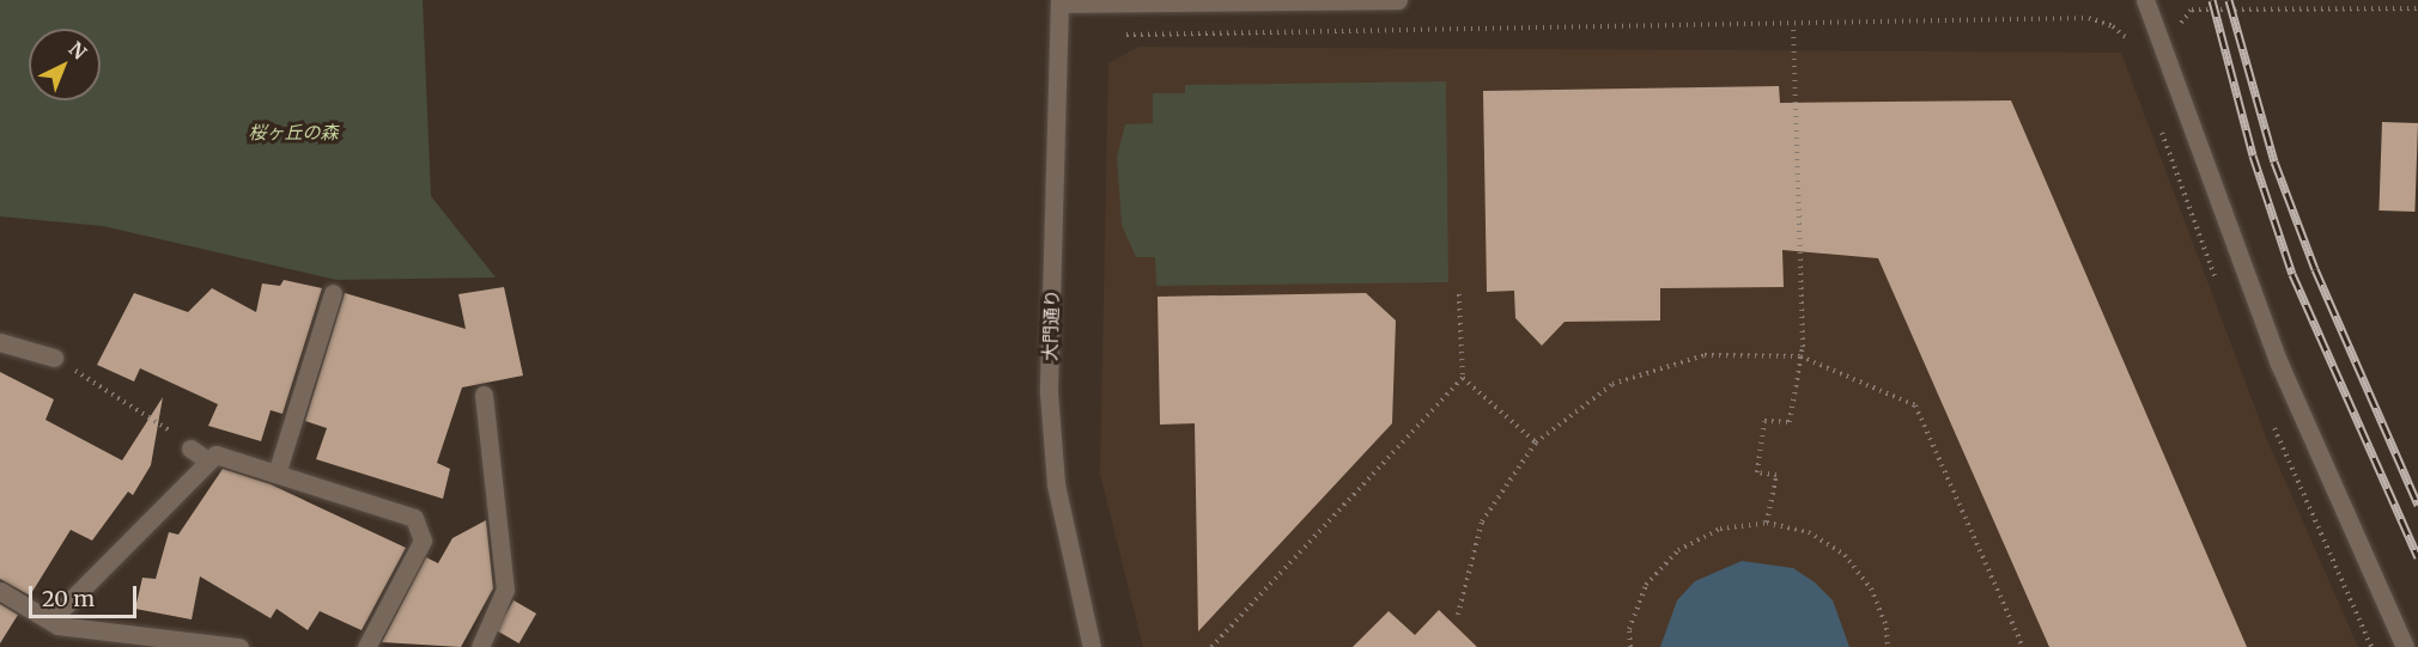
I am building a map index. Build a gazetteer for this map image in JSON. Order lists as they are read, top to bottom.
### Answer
{
  "streets": {
    "street": ["大門通り"]
  },
  "parks": ["桜ヶ丘の森"],
  "scale_bar": "20 m",
  "north": "top right"
}
